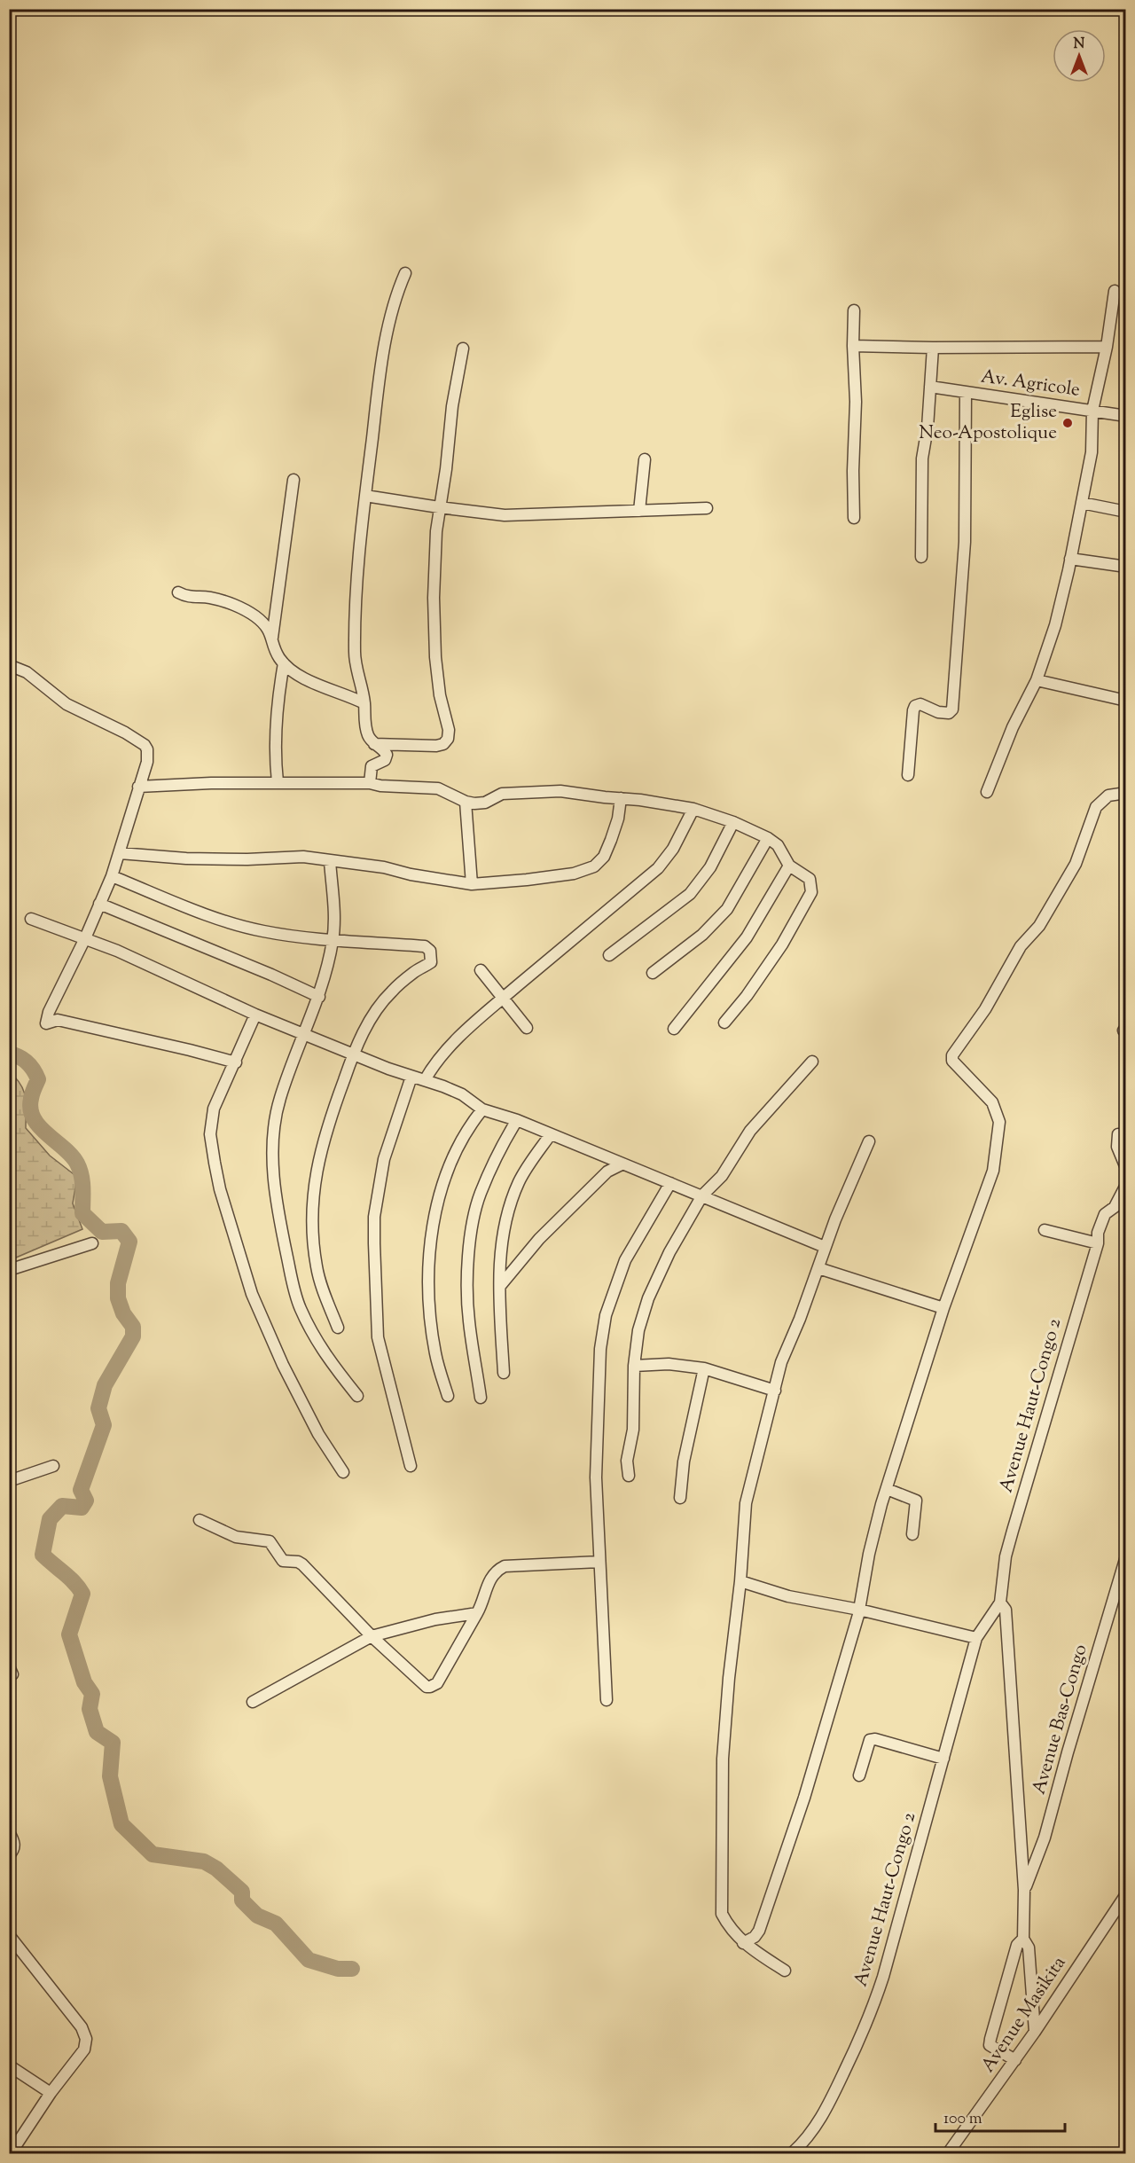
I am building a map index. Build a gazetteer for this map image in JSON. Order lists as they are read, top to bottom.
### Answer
{
  "streets": {
    "street": [
      "Av. Agricole",
      "Avenue Haut-Congo 2",
      "Avenue Bas-Congo",
      "Avenue Masikita"
    ]
  },
  "places": ["Eglise Neo-Apostolique"],
  "scale_bar": "100 m",
  "north": "top"
}
